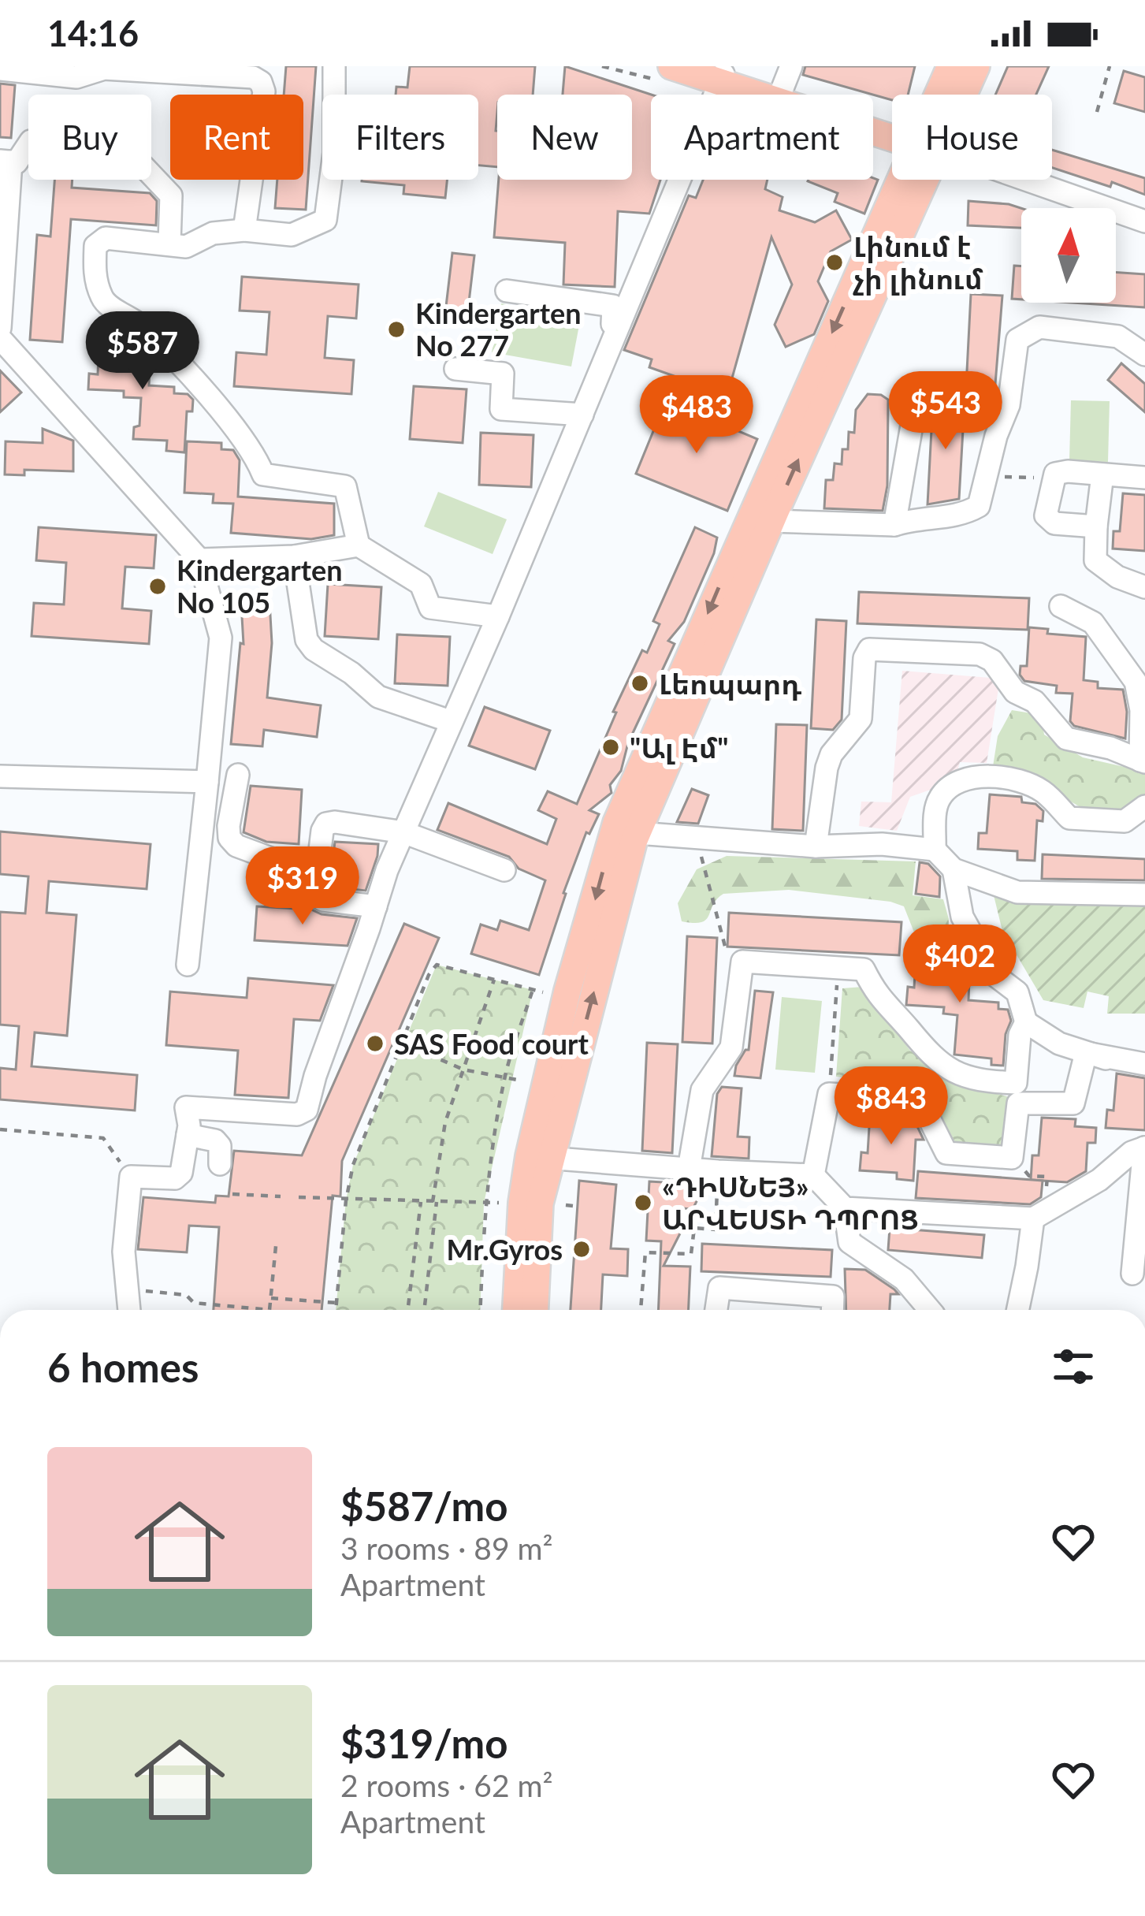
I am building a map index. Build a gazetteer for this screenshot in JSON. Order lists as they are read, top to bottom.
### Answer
{
  "places": [
    "Լինում է չի լինում",
    "Kindergarten No 277",
    "Kindergarten No 105",
    "Լեոպարդ",
    "\"Ալ Էմ\"",
    "SAS Food court",
    "«ԴԻՍՆԵՅ» ԱՐՎԵՍՏԻ ԴՊՐՈՑ",
    "Mr.Gyros"
  ],
  "north": "top",
  "page": {
    "status": "14:16",
    "chip": [
      "Buy",
      "Rent",
      "Filters",
      "New",
      "Apartment",
      "House"
    ],
    "price": [
      "$587",
      "$543",
      "$483",
      "$319",
      "$402",
      "$843"
    ],
    "heading": "6 homes",
    "list": [
      {
        "name": "$587/mo",
        "note": "3 rooms · 89 m² · Apartment"
      },
      {
        "name": "$319/mo",
        "note": "2 rooms · 62 m² · Apartment"
      }
    ]
  }
}
